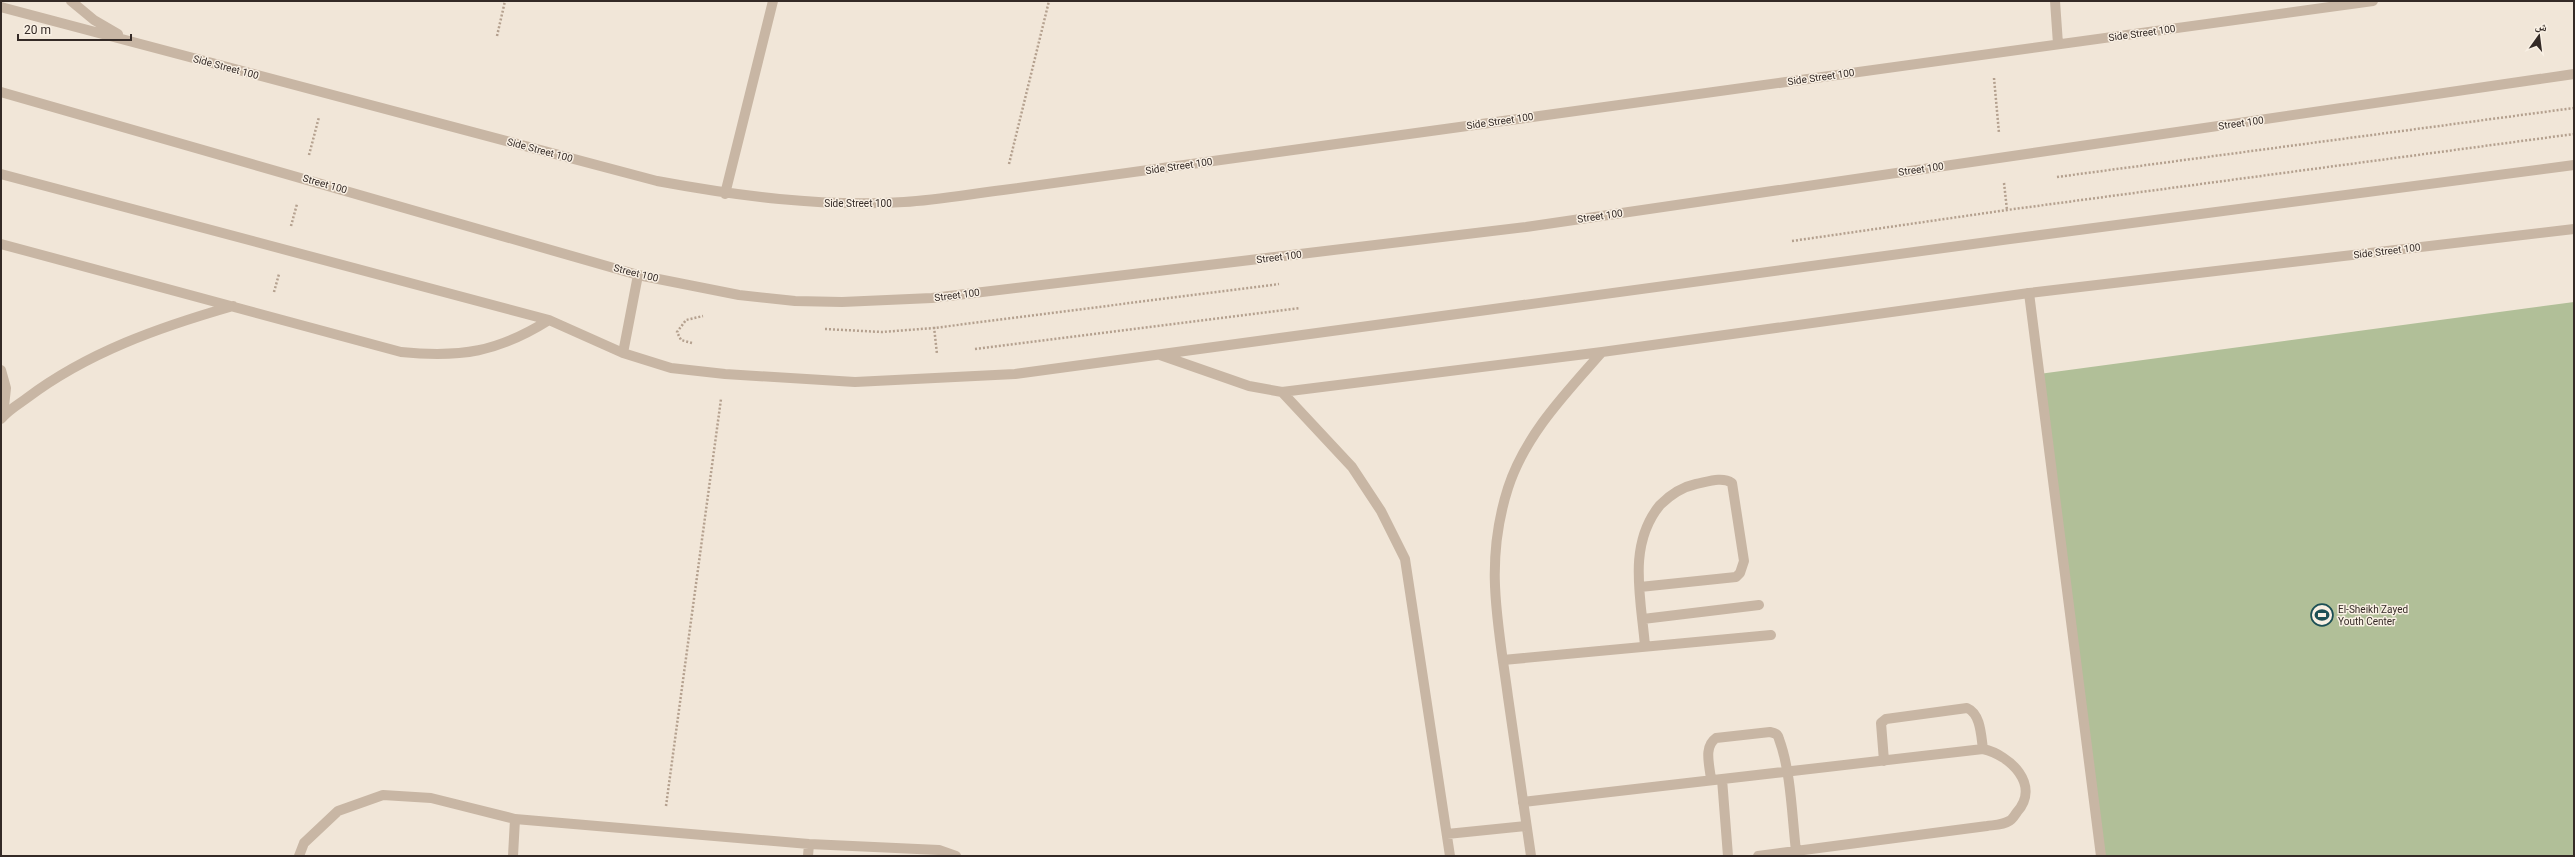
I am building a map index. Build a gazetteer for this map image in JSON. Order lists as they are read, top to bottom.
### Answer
{
  "streets": {
    "street": ["Side Street 100", "Street 100"]
  },
  "places": {
    "sports": ["El-Sheikh Zayed Youth Center"]
  },
  "scale_bar": "20 m",
  "north": "top"
}
